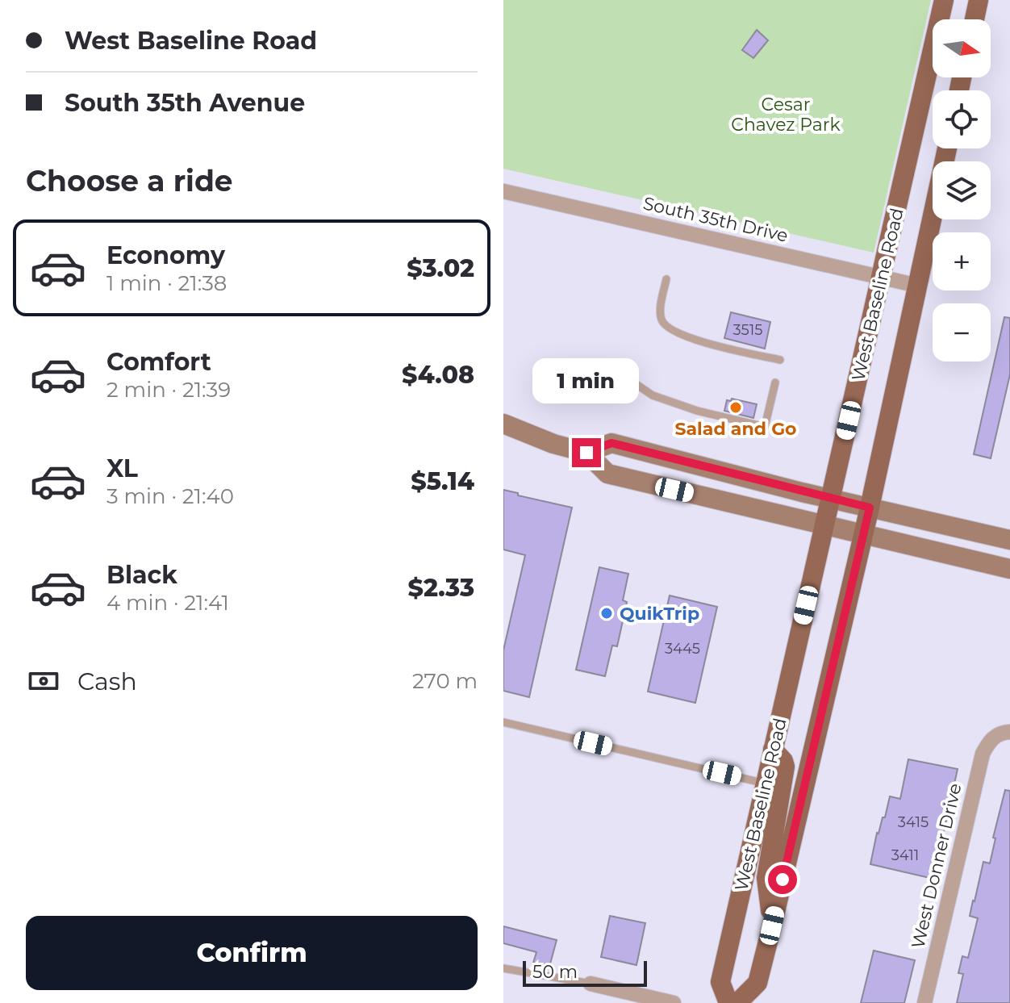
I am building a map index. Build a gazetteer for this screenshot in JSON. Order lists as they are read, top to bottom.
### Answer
{
  "streets": {
    "main road": ["West Baseline Road"],
    "street": ["South 35th Drive", "West Donner Drive"]
  },
  "crossings": [
    ["South 35th Drive", "West Baseline Road"]
  ],
  "parks": ["Cesar Chavez Park"],
  "places": ["Salad and Go", "QuikTrip"],
  "house_numbers": [
    "3515",
    "3445",
    "3415",
    "3411"
  ],
  "scale_bar": "50 m",
  "north": "right",
  "page": {
    "banner": ["West Baseline Road", "South 35th Avenue"],
    "map_buttons": ["+", "−"],
    "heading": "Choose a ride",
    "list": [
      {
        "name": "Economy",
        "note": "1 min · 21:38",
        "value": "$3.02"
      },
      {
        "name": "Comfort",
        "note": "2 min · 21:39",
        "value": "$4.08"
      },
      {
        "name": "XL",
        "note": "3 min · 21:40",
        "value": "$5.14"
      },
      {
        "name": "Black",
        "note": "4 min · 21:41",
        "value": "$2.33"
      }
    ],
    "bubble": "1 min",
    "pay": ["Cash", "270 m"],
    "buttons": "Confirm",
    "scale": "50 m"
  }
}
